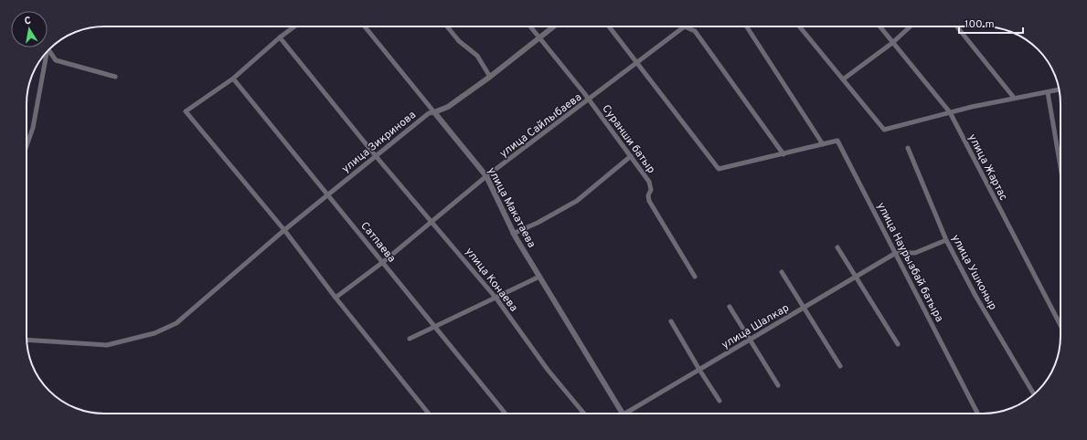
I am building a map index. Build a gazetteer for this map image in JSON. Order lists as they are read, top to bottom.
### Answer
{
  "streets": {
    "street": [
      "улица Сайлыбаева",
      "Суранши батыр",
      "улица Зикринова",
      "улица Жартас",
      "улица Макатаева",
      "Сатпаева",
      "улица Наурызбай батыра",
      "улица Ушконыр",
      "улица Конаева",
      "улица Шалкар"
    ]
  },
  "crossings": [
    ["улица Сайлыбаева", "Суранши батыр"],
    ["улица Сайлыбаева", "улица Макатаева"],
    ["улица Сайлыбаева", "Сатпаева"],
    ["улица Сайлыбаева", "улица Конаева"],
    ["Суранши батыр", "улица Зикринова"],
    ["улица Зикринова", "улица Макатаева"],
    ["улица Зикринова", "Сатпаева"],
    ["улица Зикринова", "улица Конаева"],
    ["улица Наурызбай батыра", "улица Шалкар"]
  ],
  "scale_bar": "100 m",
  "north": "top"
}
